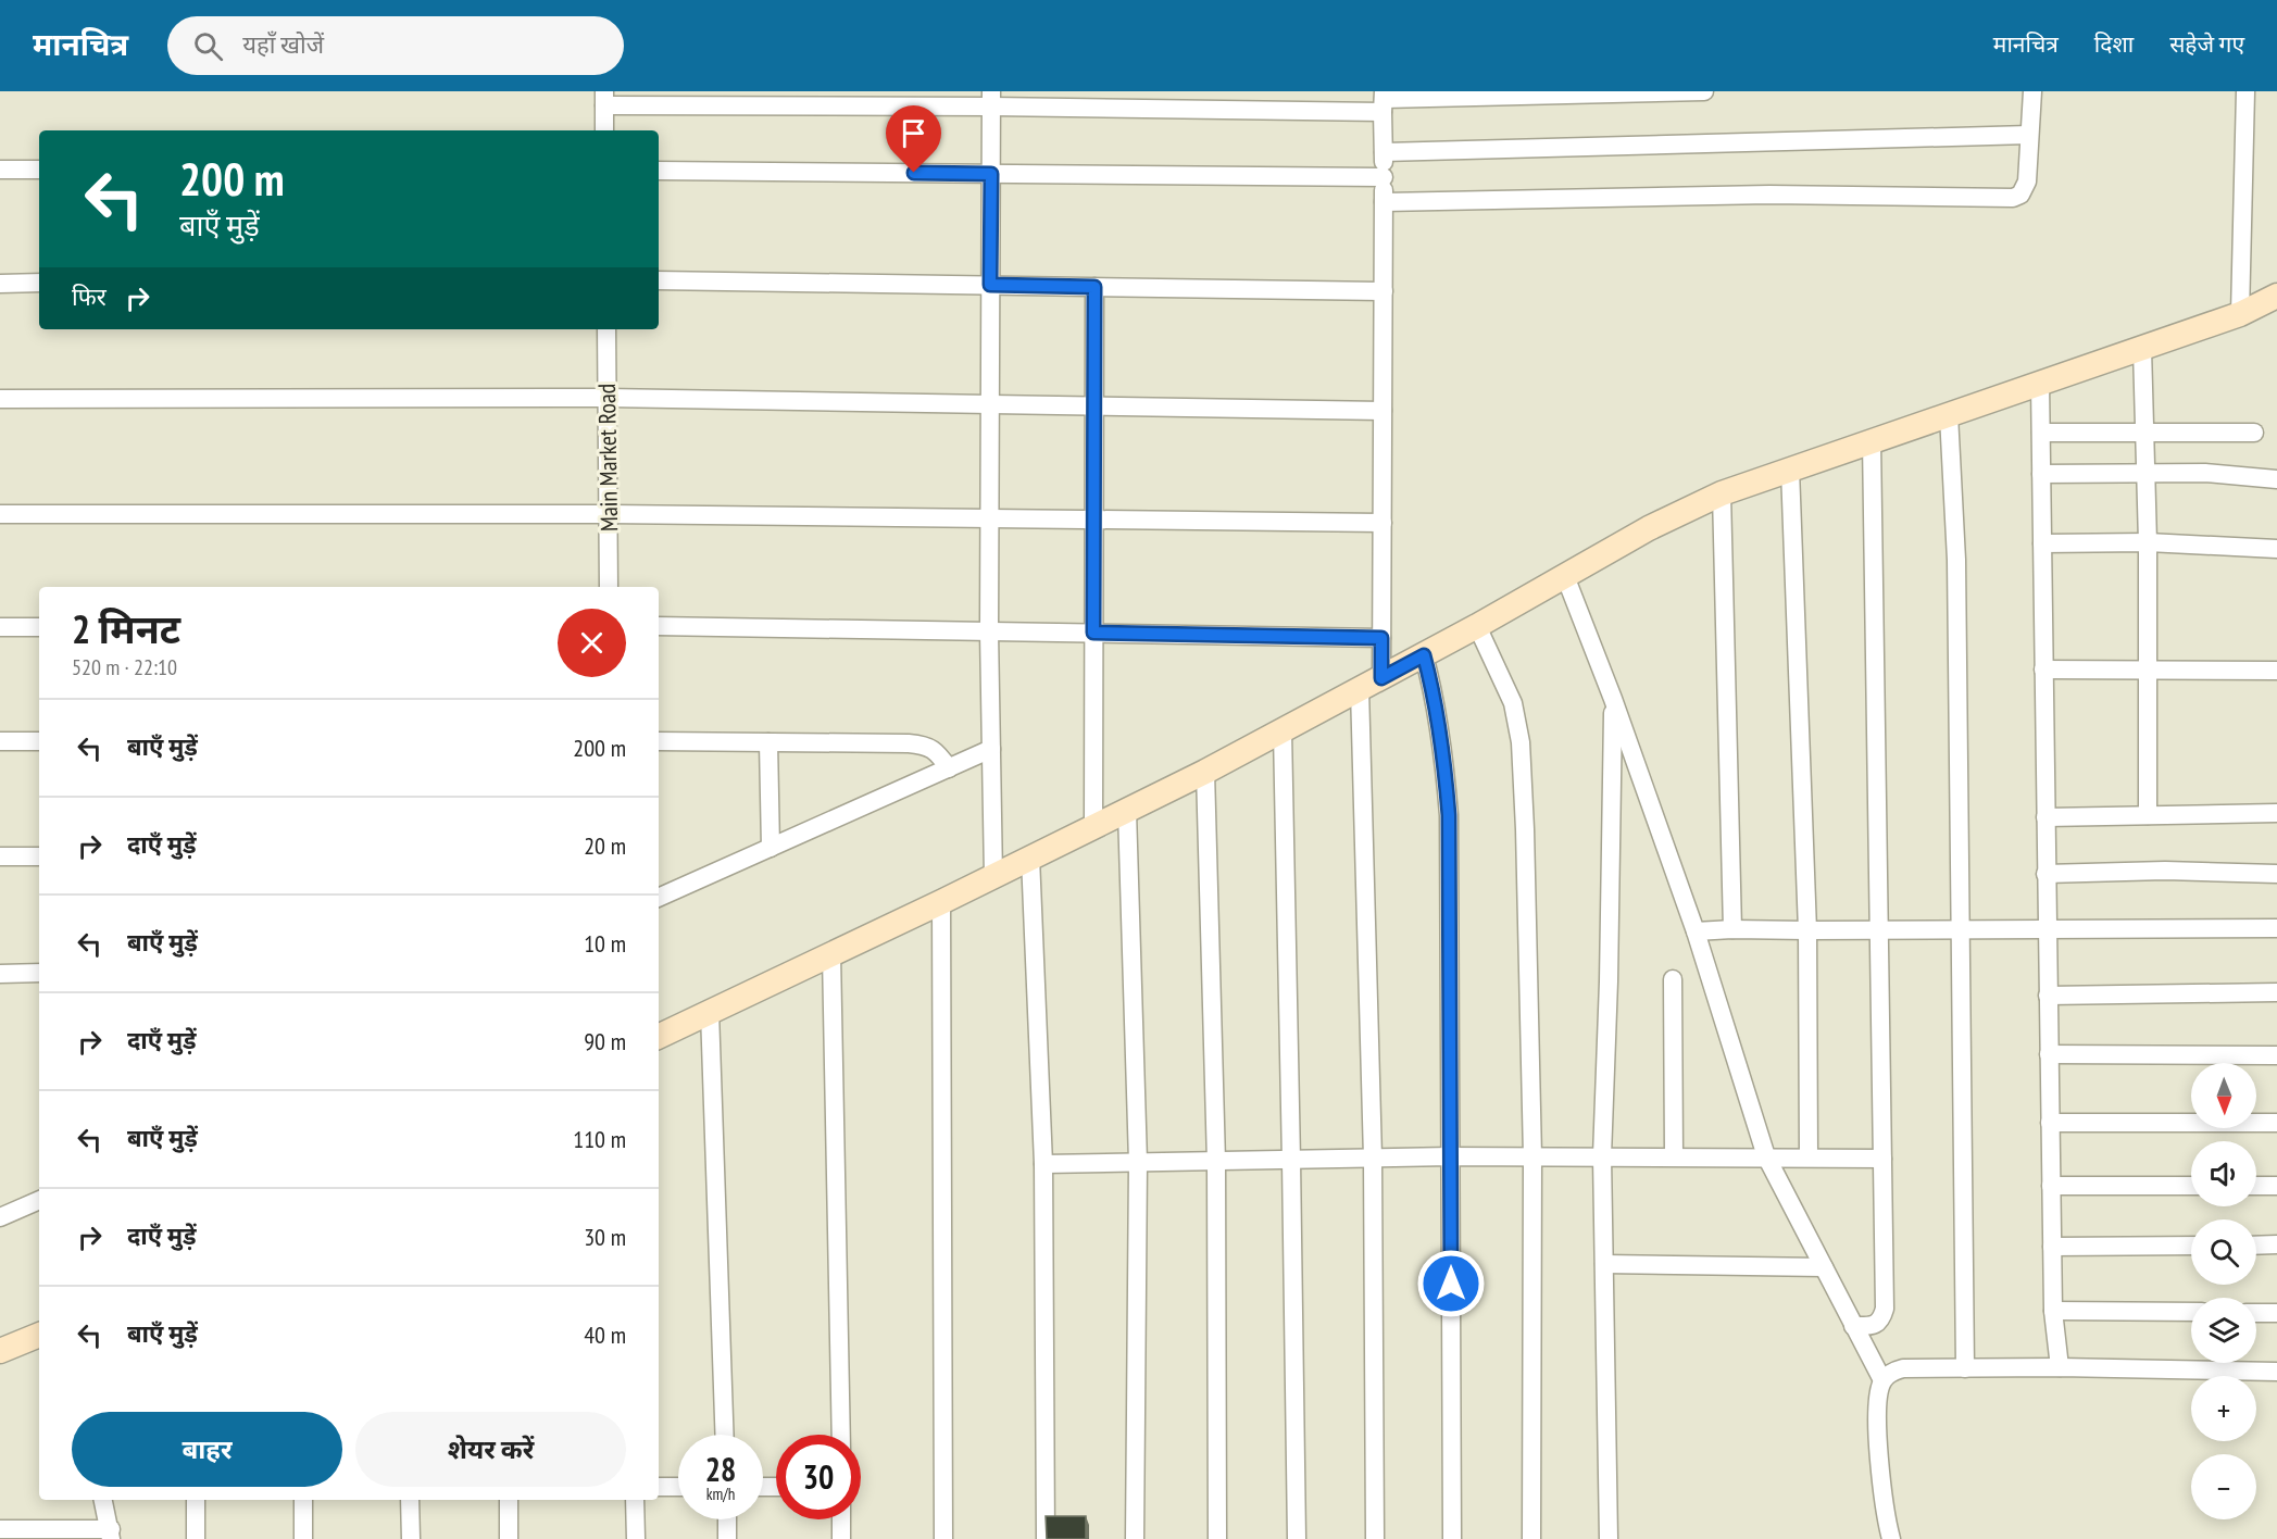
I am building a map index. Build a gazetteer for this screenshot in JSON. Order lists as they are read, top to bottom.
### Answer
{
  "streets": {
    "street": ["Main Market Road"]
  },
  "north": "bottom",
  "page": {
    "header": "मानचित्र",
    "search": "यहाँ खोजें",
    "nav": ["मानचित्र", "दिशा", "सहेजे गए"],
    "turn": ["200 m", "बाएँ मुड़ें"],
    "then": "फिर",
    "heading": ["2 मिनट", "520 m · 22:10"],
    "list": [
      {
        "name": "बाएँ मुड़ें",
        "value": "200 m"
      },
      {
        "name": "दाएँ मुड़ें",
        "value": "20 m"
      },
      {
        "name": "बाएँ मुड़ें",
        "value": "10 m"
      },
      {
        "name": "दाएँ मुड़ें",
        "value": "90 m"
      },
      {
        "name": "बाएँ मुड़ें",
        "value": "110 m"
      },
      {
        "name": "दाएँ मुड़ें",
        "value": "30 m"
      },
      {
        "name": "बाएँ मुड़ें",
        "value": "40 m"
      }
    ],
    "map_buttons": ["+", "−"],
    "buttons": ["बाहर", "शेयर करें"],
    "speed": "28 km/h",
    "limit": "30"
  }
}
